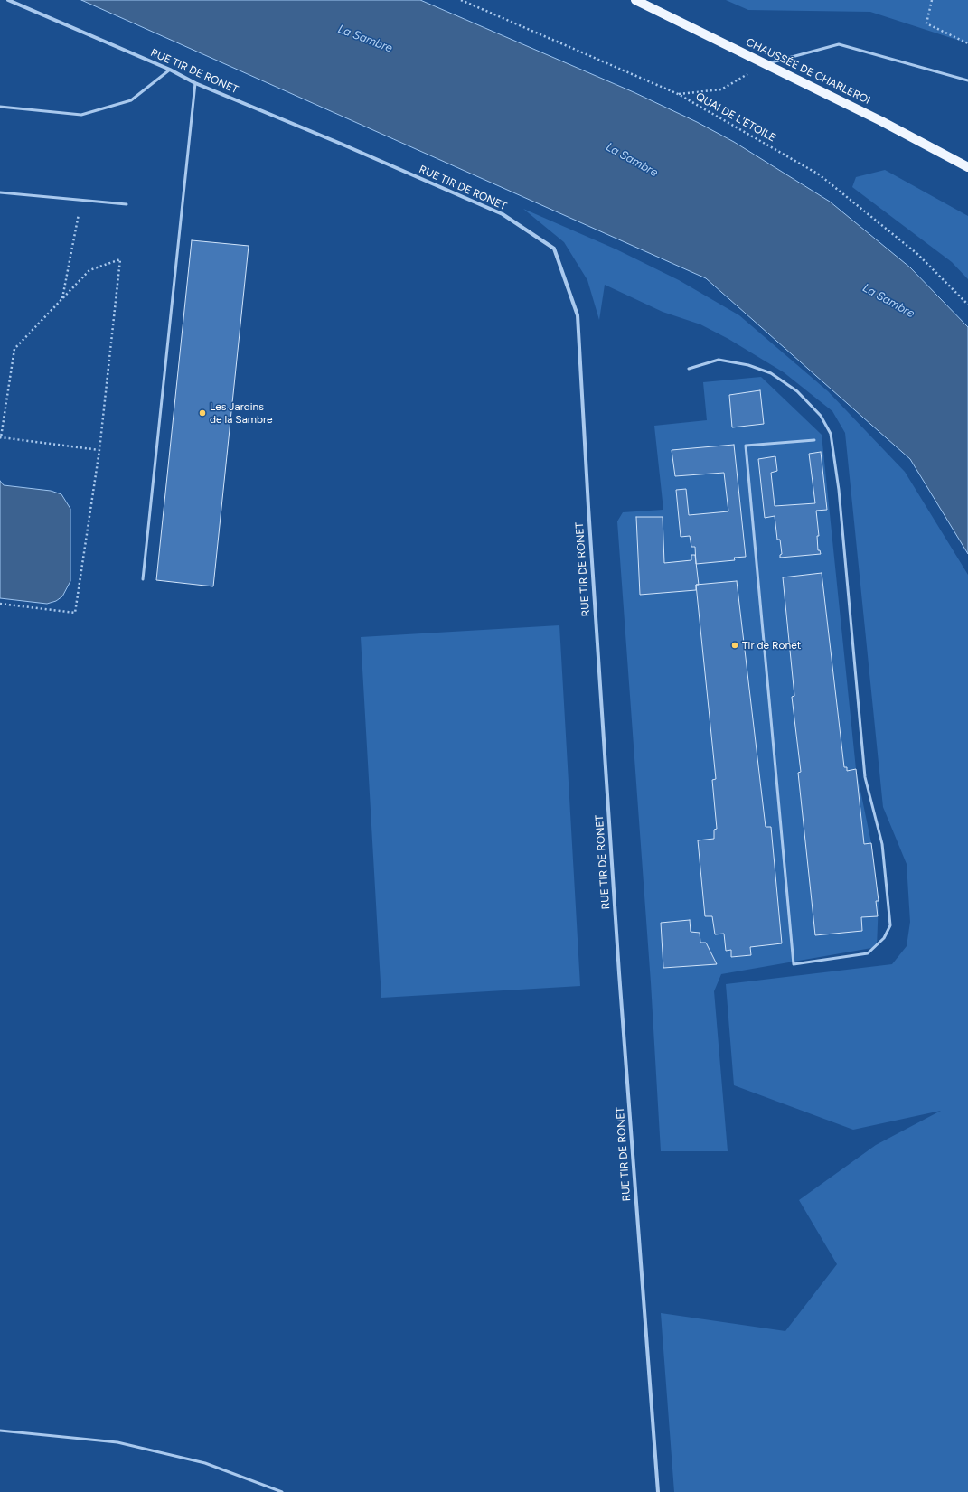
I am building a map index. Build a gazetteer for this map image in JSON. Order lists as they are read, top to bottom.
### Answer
{
  "streets": {
    "main road": ["CHAUSSÉE DE CHARLEROI"],
    "street": ["RUE TIR DE RONET"],
    "path": ["QUAI DE L'ETOILE"]
  },
  "water": ["La Sambre"],
  "places": ["Les Jardins de la Sambre", "Tir de Ronet"]
}
